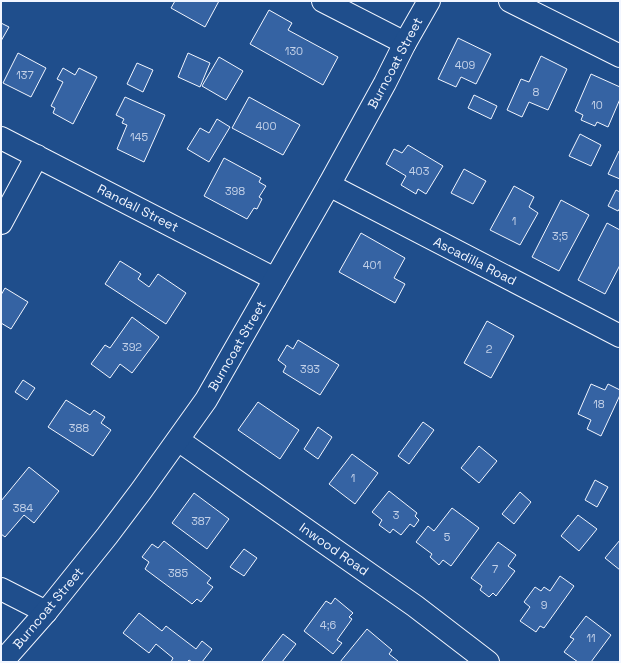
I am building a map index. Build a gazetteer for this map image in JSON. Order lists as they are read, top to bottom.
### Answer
{
  "streets": {
    "street": [
      "Burncoat Street",
      "Randall Street",
      "Ascadilla Road",
      "Inwood Road"
    ]
  },
  "crossings": [
    ["Burncoat Street", "Randall Street"],
    ["Burncoat Street", "Ascadilla Road"],
    ["Burncoat Street", "Inwood Road"]
  ],
  "house_numbers": [
    "130",
    "409",
    "137",
    "8",
    "10",
    "400",
    "145",
    "403",
    "398",
    "1",
    "3;5",
    "401",
    "392",
    "2",
    "393",
    "18",
    "388",
    "1",
    "384",
    "3",
    "387",
    "5",
    "7",
    "385",
    "9",
    "4;6",
    "11"
  ]
}
